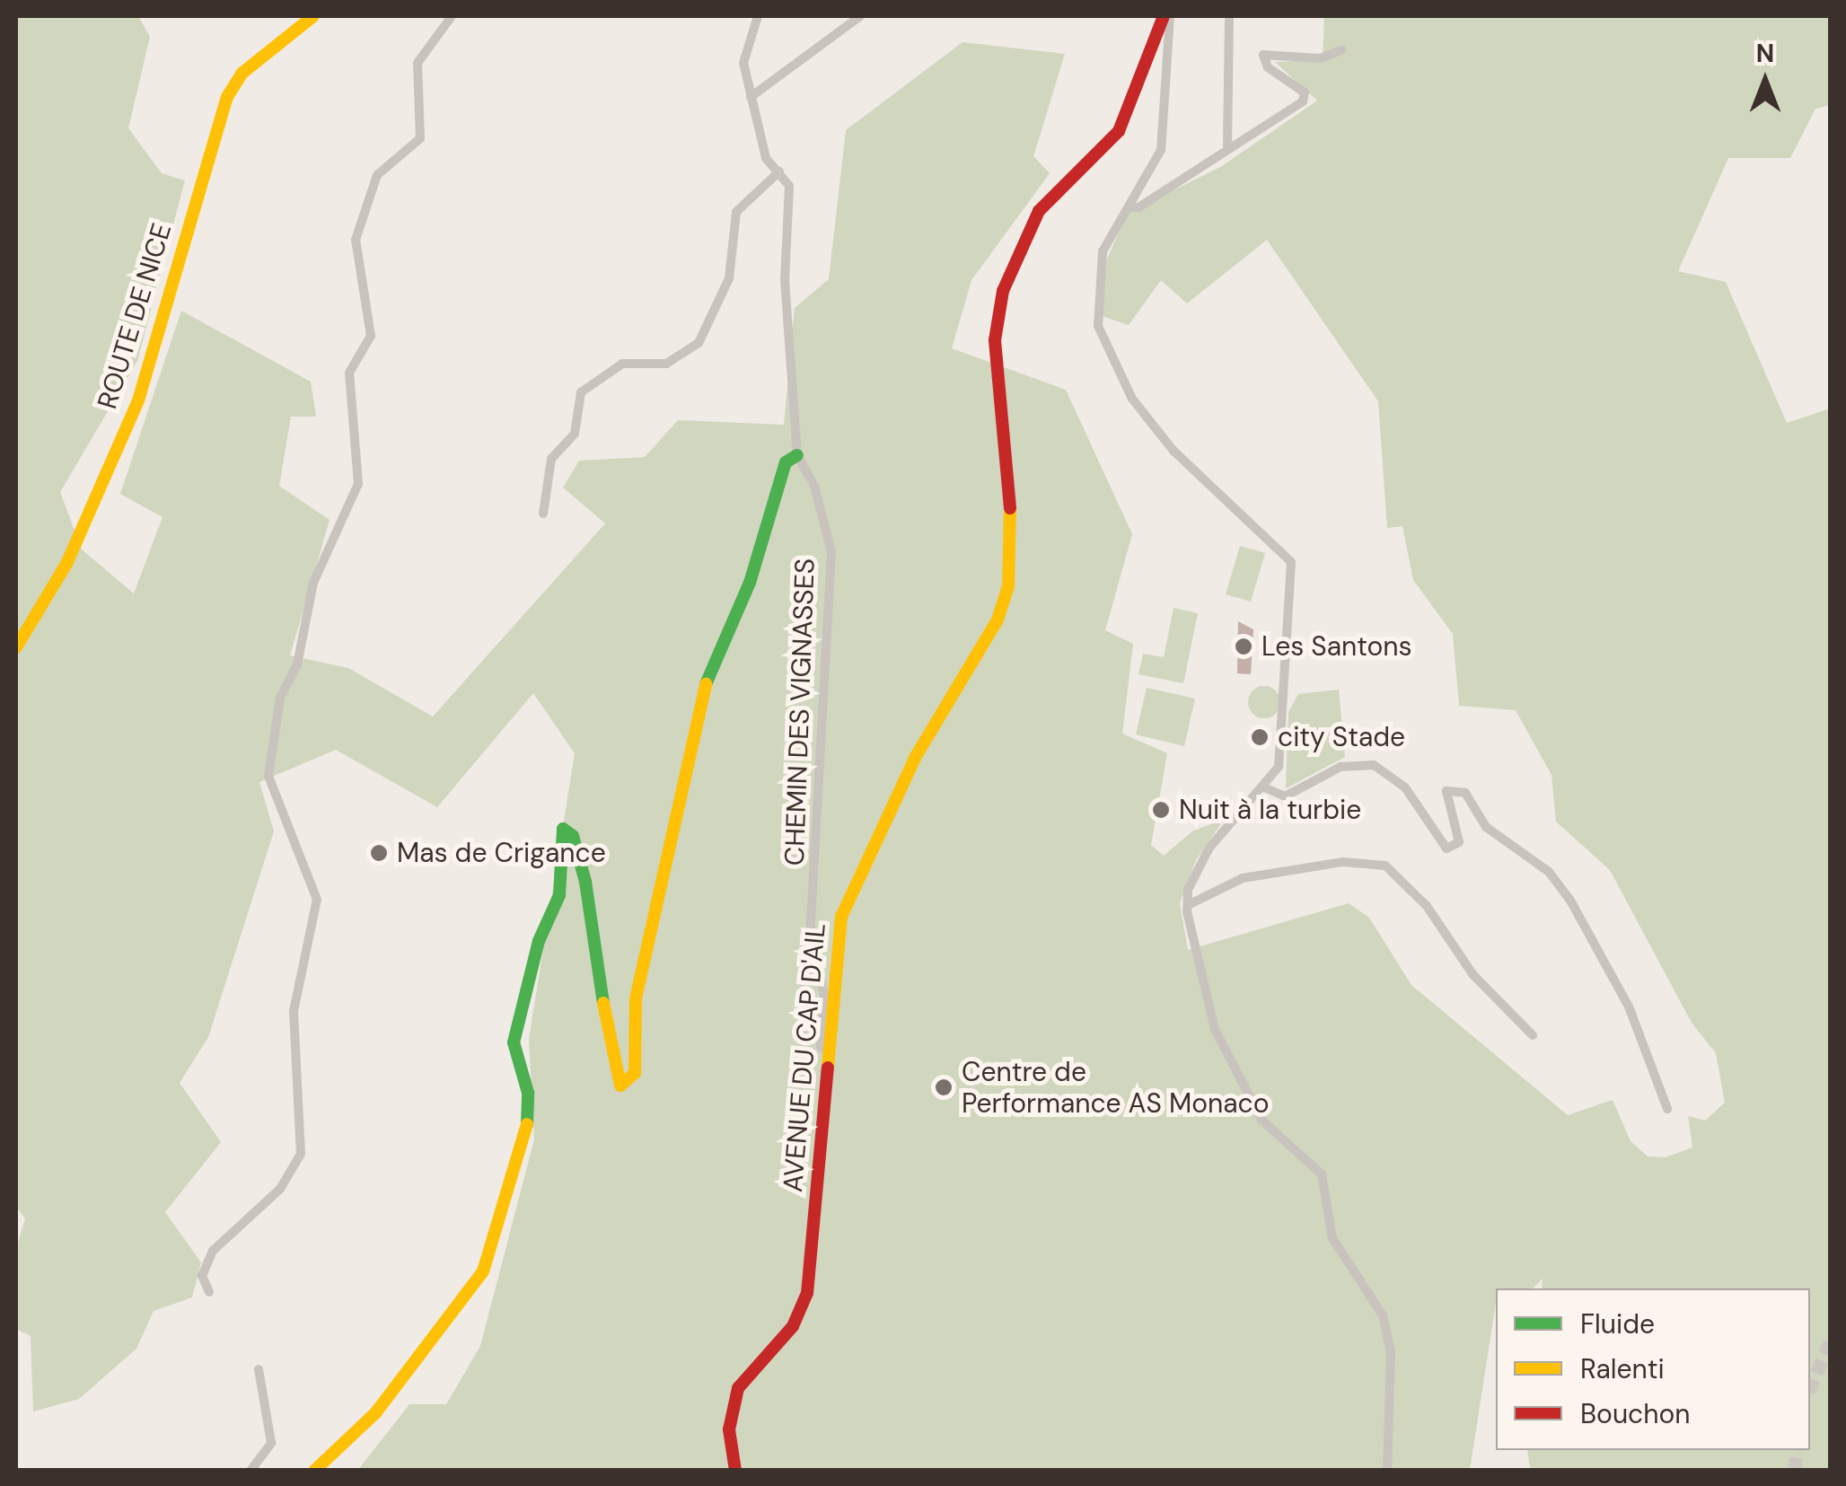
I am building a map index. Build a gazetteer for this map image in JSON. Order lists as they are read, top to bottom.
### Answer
{
  "streets": {
    "street": ["ROUTE DE NICE", "CHEMIN DES VIGNASSES", "AVENUE DU CAP D'AIL"]
  },
  "crossings": [
    ["CHEMIN DES VIGNASSES", "AVENUE DU CAP D'AIL"]
  ],
  "places": [
    "Les Santons",
    "city Stade",
    "Nuit à la turbie",
    "Mas de Crigance",
    "Centre de Performance AS Monaco"
  ],
  "legend": ["Fluide", "Ralenti", "Bouchon"],
  "north": "top"
}
